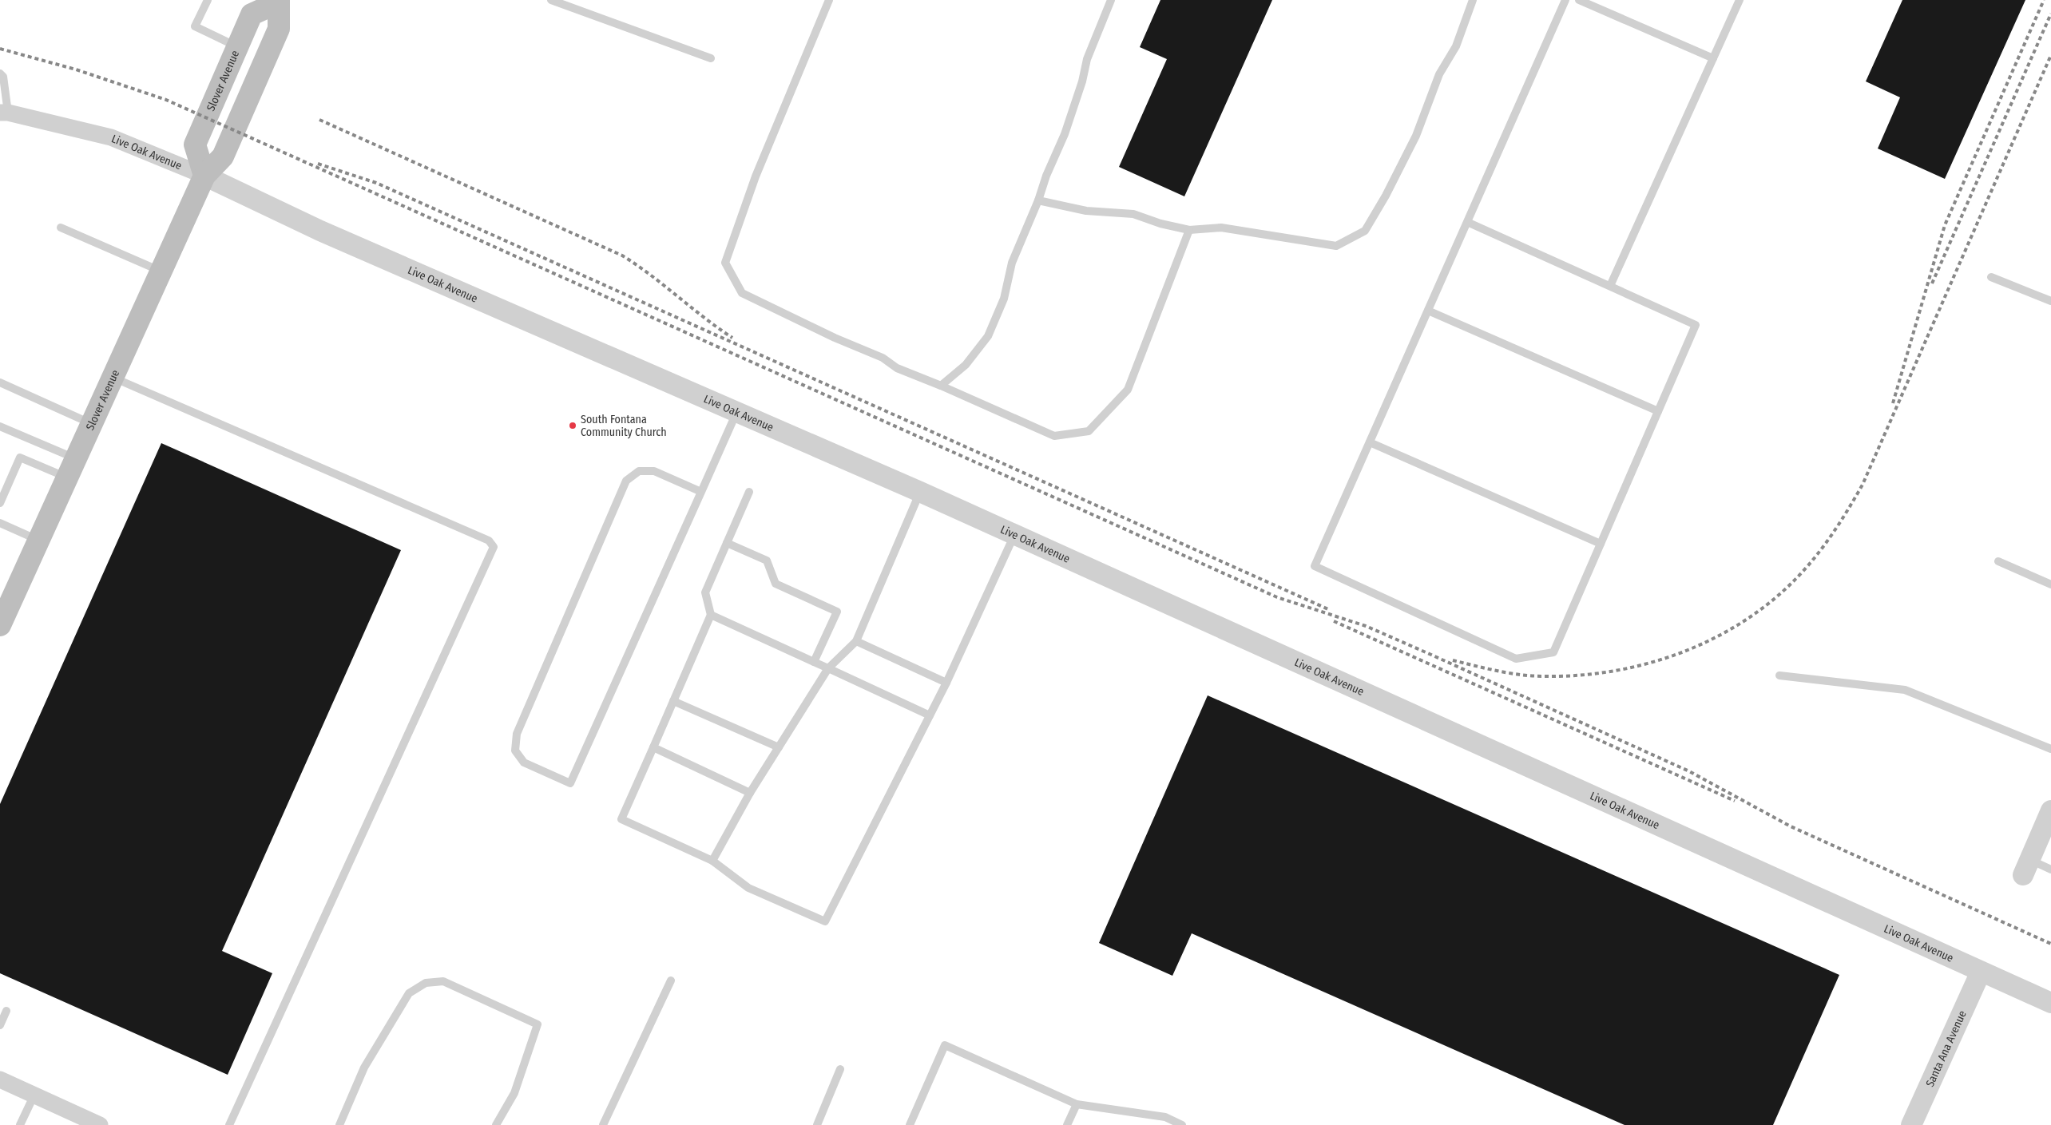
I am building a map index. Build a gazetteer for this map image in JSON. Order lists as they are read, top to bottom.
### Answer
{
  "streets": {
    "main road": ["Slover Avenue"],
    "street": ["Live Oak Avenue", "Santa Ana Avenue"]
  },
  "crossings": [
    ["Slover Avenue", "Live Oak Avenue"],
    ["Live Oak Avenue", "Santa Ana Avenue"]
  ],
  "places": ["South Fontana Community Church"]
}
